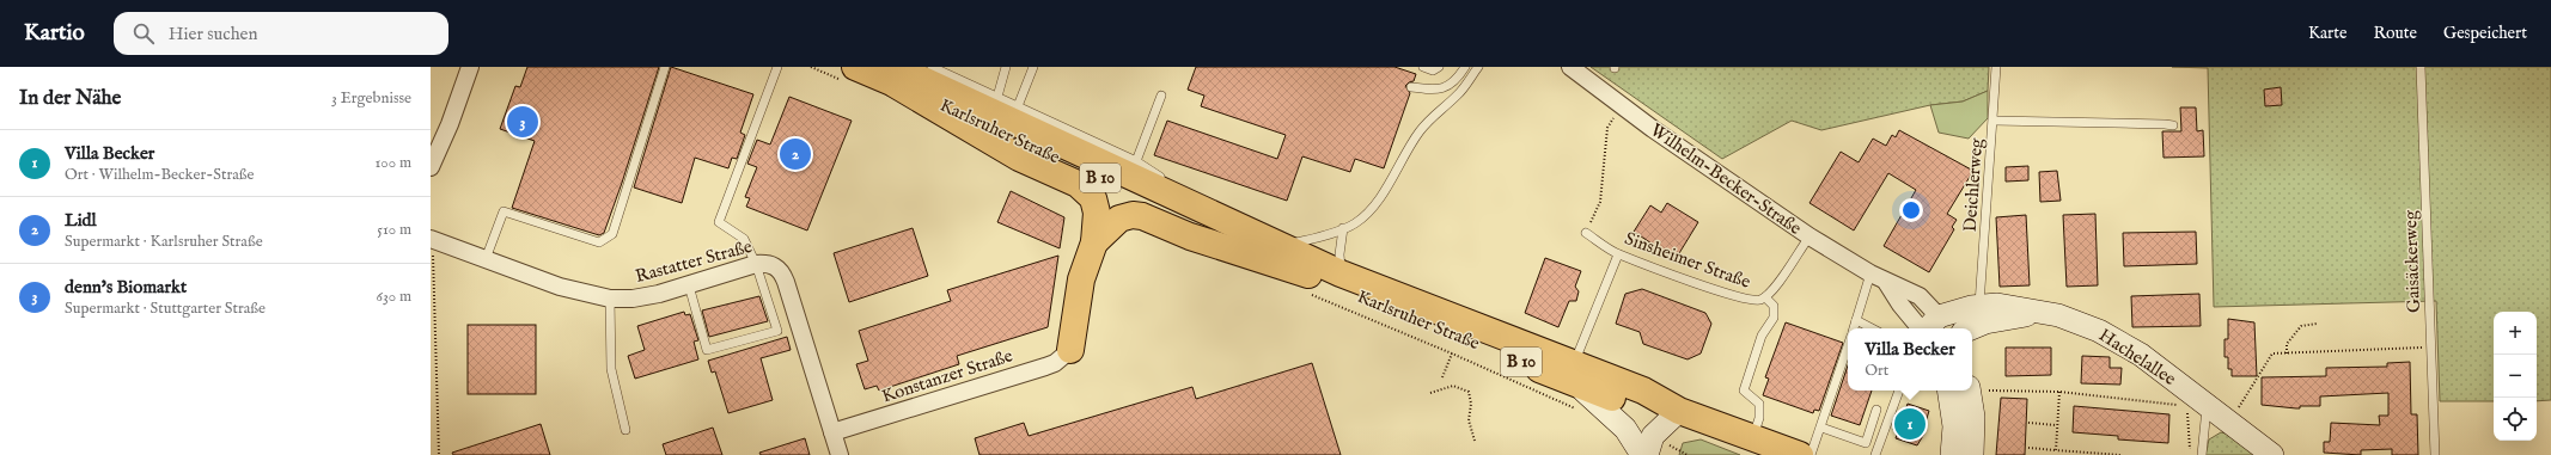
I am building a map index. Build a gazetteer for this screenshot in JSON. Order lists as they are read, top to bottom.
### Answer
{
  "streets": {
    "main road": ["Karlsruher Straße", "B 10"],
    "street": [
      "Wilhelm-Becker-Straße",
      "Rastatter Straße",
      "Hachelallee",
      "Konstanzer Straße"
    ],
    "lane": ["Deichlerweg", "Sinsheimer Straße", "Gaisäckerweg"]
  },
  "crossings": [
    ["Karlsruher Straße", "B 10"],
    ["Wilhelm-Becker-Straße", "Sinsheimer Straße"],
    ["Wilhelm-Becker-Straße", "Hachelallee"],
    ["Deichlerweg", "Hachelallee"],
    ["Rastatter Straße", "Konstanzer Straße"]
  ],
  "page": {
    "header": "Kartio",
    "search": "Hier suchen",
    "nav": ["Karte", "Route", "Gespeichert"],
    "heading": ["In der Nähe", "3 Ergebnisse"],
    "pins": ["3", "2", "1"],
    "list": [
      {
        "mark": "1",
        "name": "Villa Becker",
        "note": "Ort · Wilhelm-Becker-Straße",
        "value": "100 m"
      },
      {
        "mark": "2",
        "name": "Lidl",
        "note": "Supermarkt · Karlsruher Straße",
        "value": "510 m"
      },
      {
        "mark": "3",
        "name": "denn's Biomarkt",
        "note": "Supermarkt · Stuttgarter Straße",
        "value": "630 m"
      }
    ],
    "map_buttons": ["+", "−"],
    "popup": ["Villa Becker", "Ort"]
  }
}
